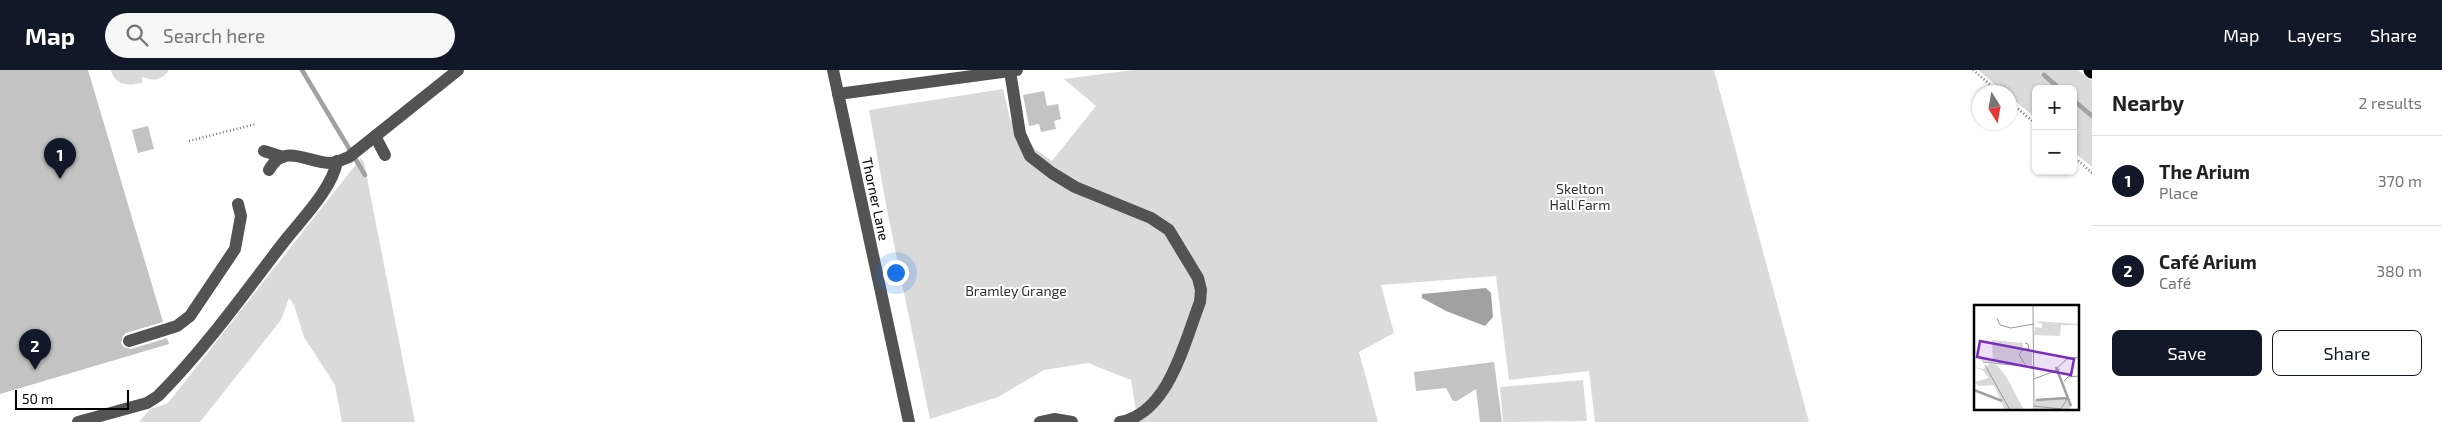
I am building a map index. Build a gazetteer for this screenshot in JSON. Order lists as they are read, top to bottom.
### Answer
{
  "streets": {
    "street": ["Thorner Lane"]
  },
  "parks": ["Skelton Hall Farm", "Bramley Grange"],
  "scale_bar": "50 m",
  "north": "bottom",
  "page": {
    "header": "Map",
    "search": "Search here",
    "nav": ["Map", "Layers", "Share"],
    "heading": ["Nearby", "2 results"],
    "map_buttons": ["+", "−"],
    "list": [
      {
        "mark": "1",
        "name": "The Arium",
        "note": "Place",
        "value": "370 m"
      },
      {
        "mark": "2",
        "name": "Café Arium",
        "note": "Café",
        "value": "380 m"
      }
    ],
    "pins": ["1", "2"],
    "buttons": ["Save", "Share"],
    "scale": "50 m"
  }
}
